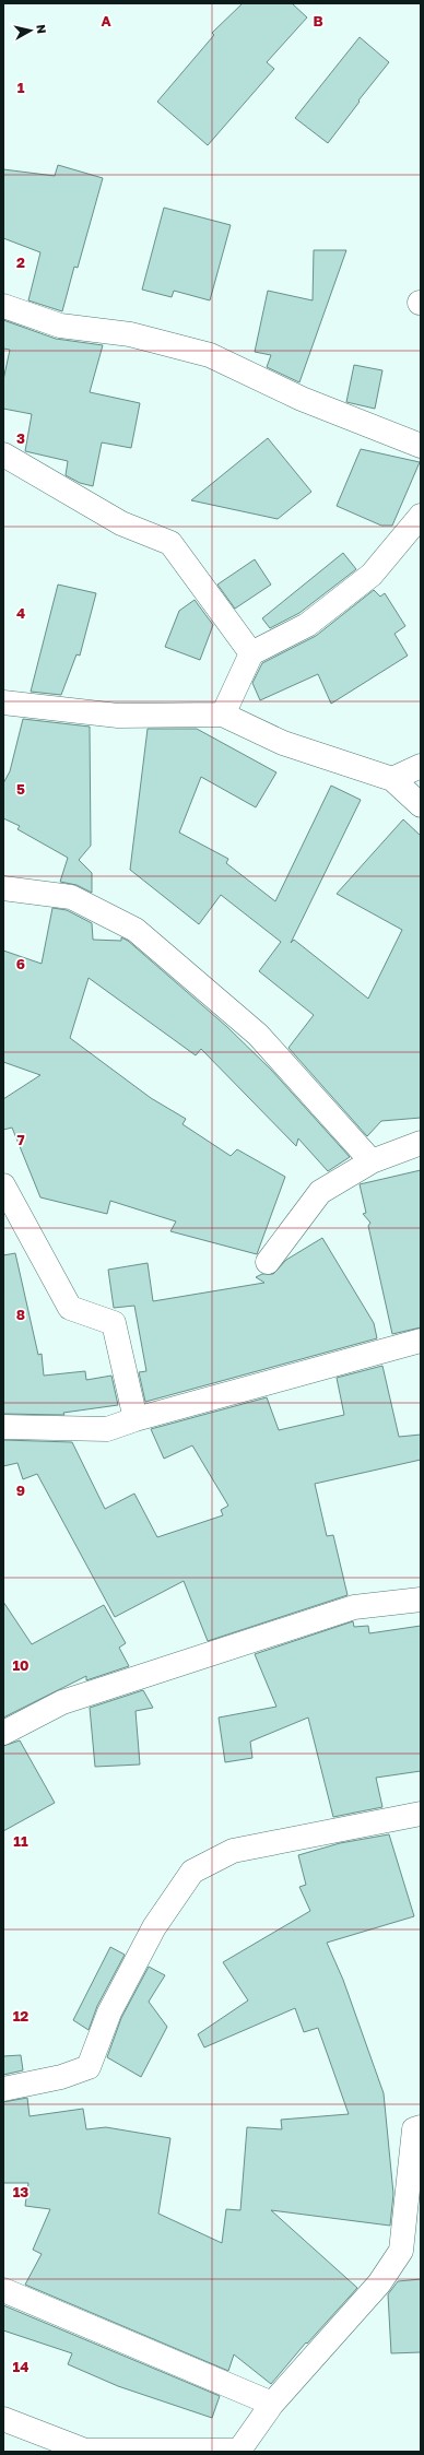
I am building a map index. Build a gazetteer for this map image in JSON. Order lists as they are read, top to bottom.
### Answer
{
  "north": "right",
  "grid": {
    "columns": ["A", "B"],
    "rows": [
      "1",
      "2",
      "3",
      "4",
      "5",
      "6",
      "7",
      "8",
      "9",
      "10",
      "11",
      "12",
      "13",
      "14"
    ]
  }
}
